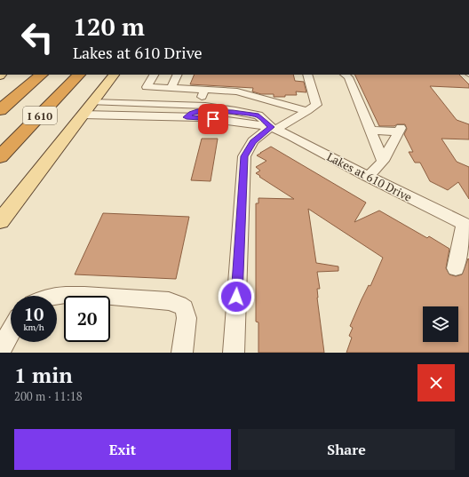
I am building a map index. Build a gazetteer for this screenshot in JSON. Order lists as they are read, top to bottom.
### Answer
{
  "streets": {
    "highway": ["I 610"],
    "street": ["Lakes at 610 Drive"]
  },
  "page": {
    "turn": ["120 m", "Lakes at 610 Drive"],
    "speed": "10 km/h",
    "limit": "20",
    "heading": ["1 min", "200 m · 11:18"],
    "buttons": ["Exit", "Share"]
  }
}
